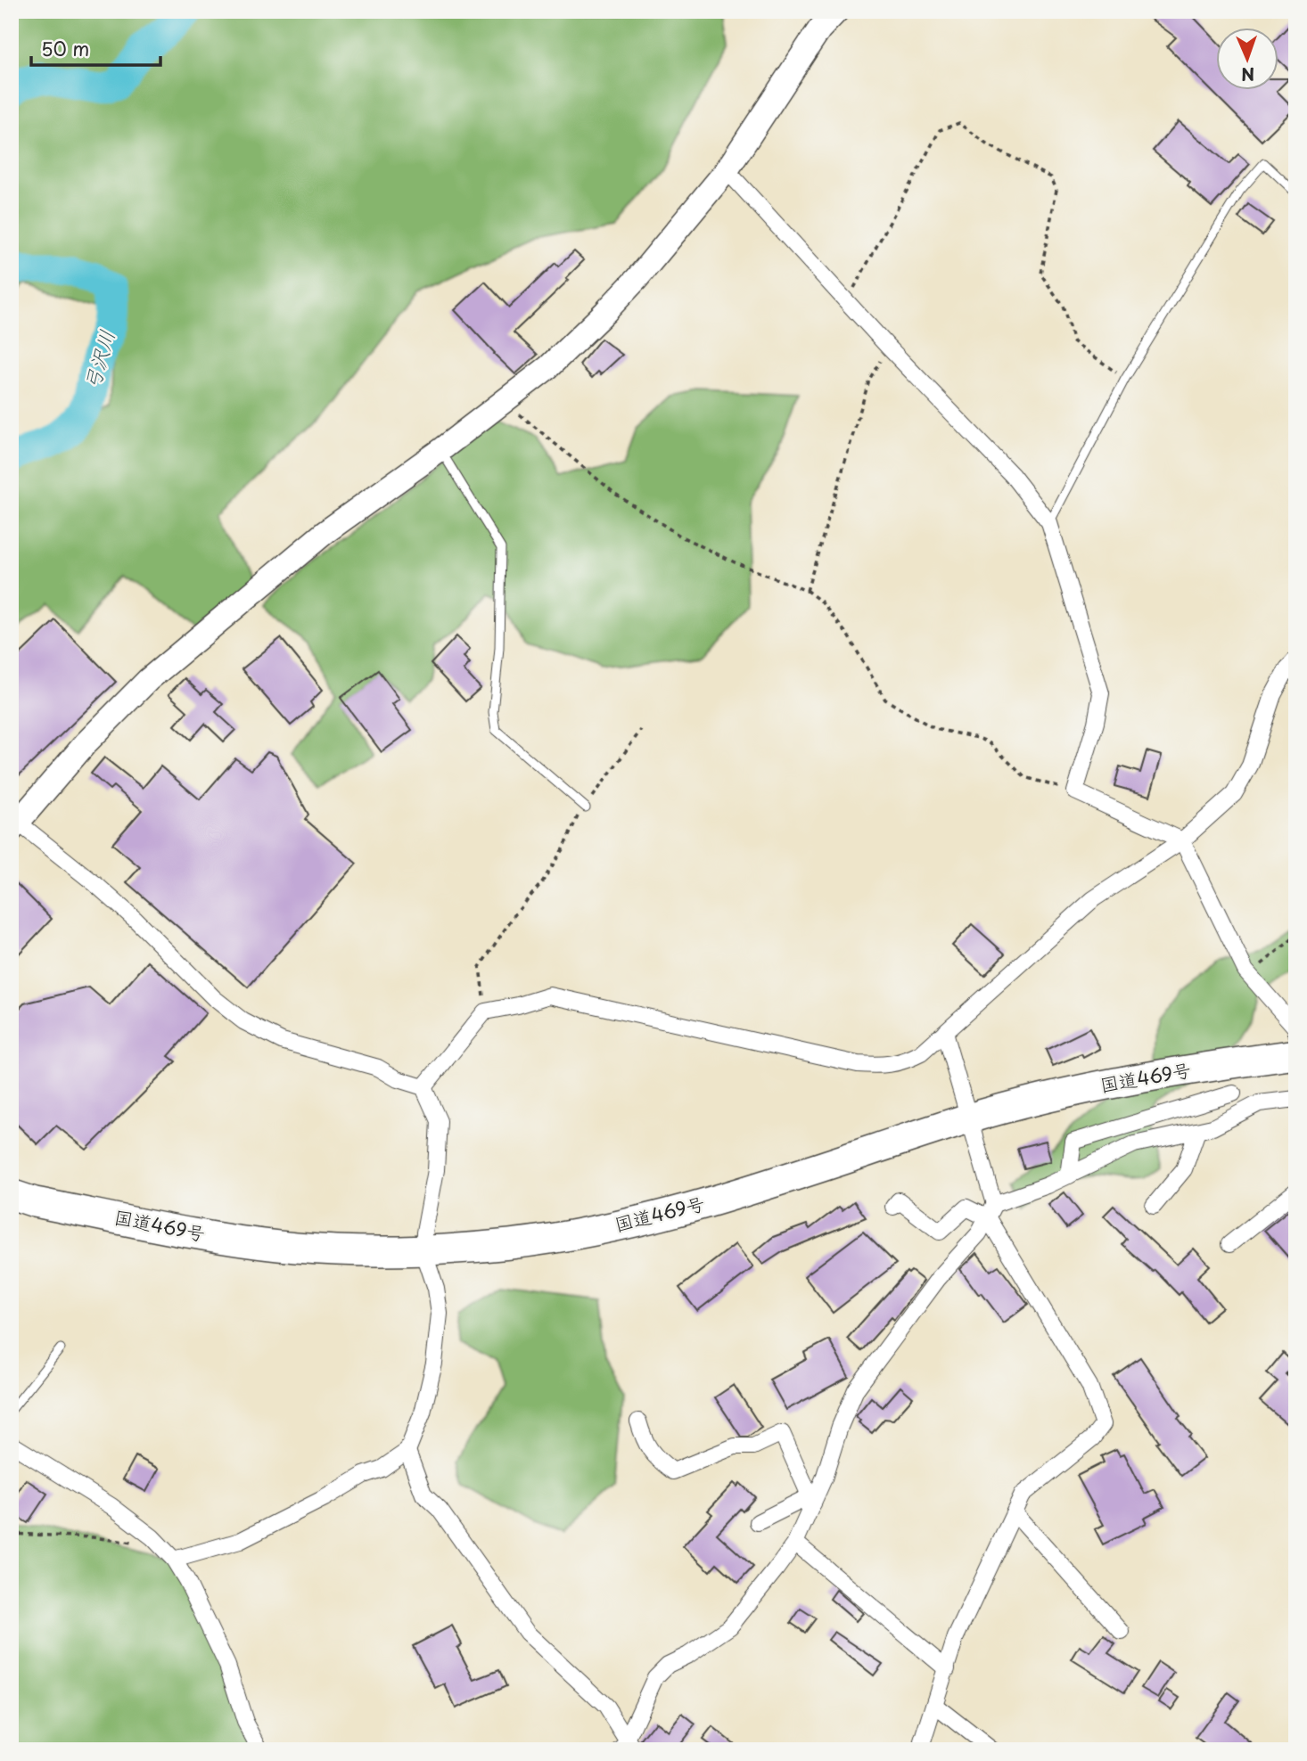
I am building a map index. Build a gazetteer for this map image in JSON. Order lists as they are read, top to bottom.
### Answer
{
  "streets": {
    "highway": ["国道469号"]
  },
  "water": ["弓沢川"],
  "scale_bar": "50 m",
  "north": "bottom"
}
